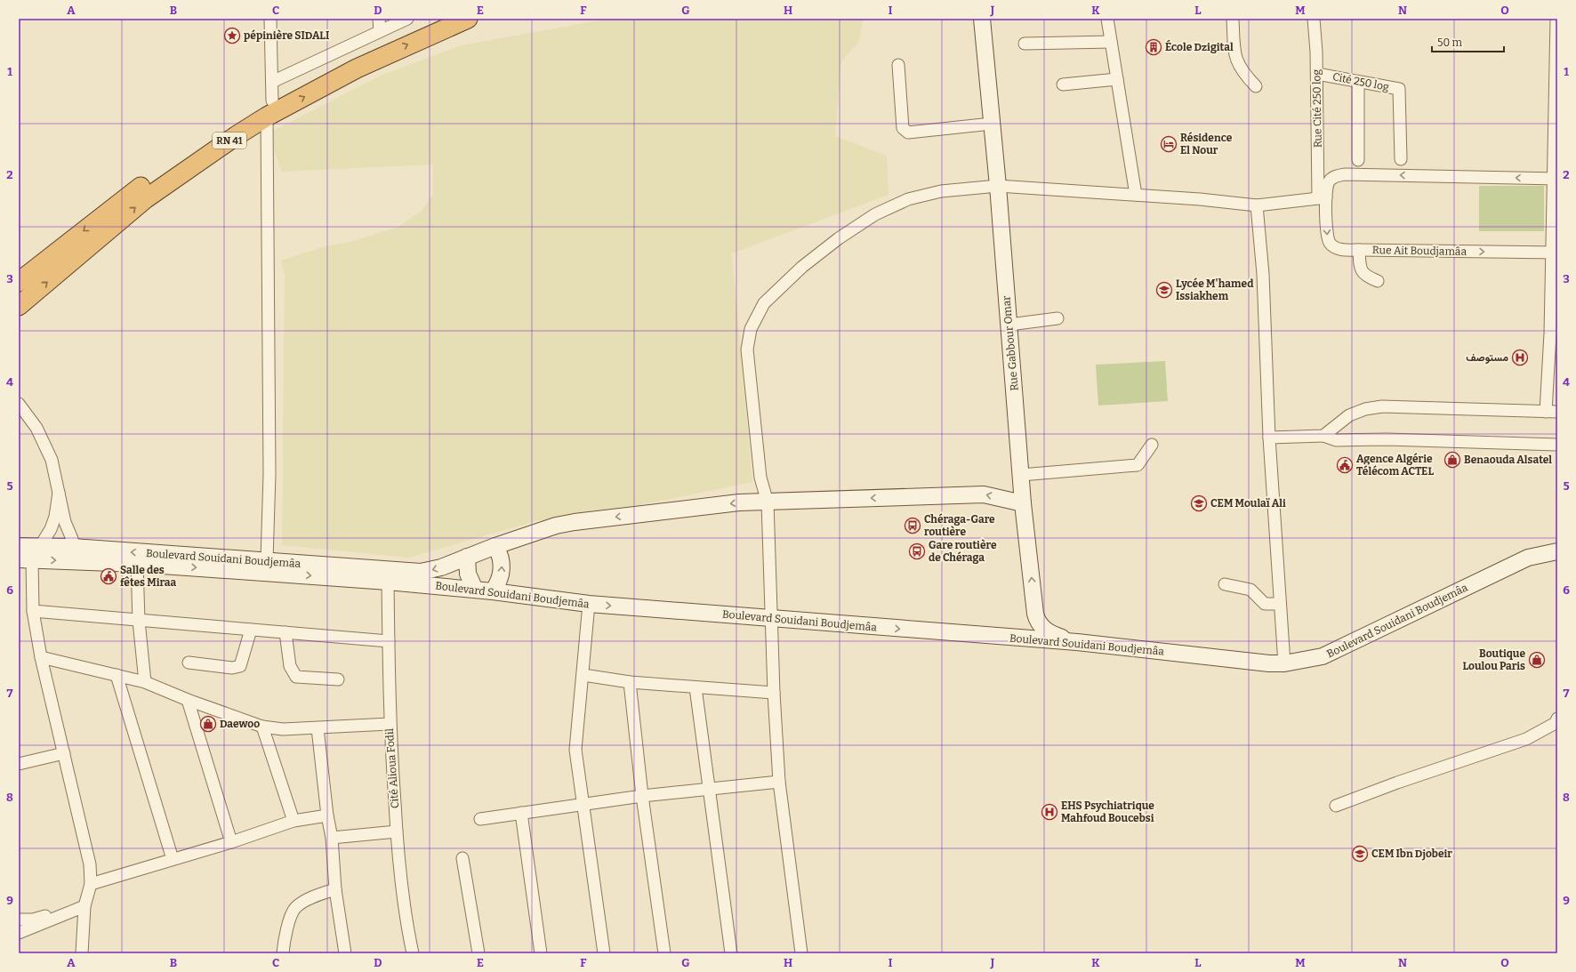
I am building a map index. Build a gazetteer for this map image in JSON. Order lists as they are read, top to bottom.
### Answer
{
  "streets": {
    "highway": ["RN 41"],
    "main road": ["Rue Gabbour Omar", "Boulevard Souidani Boudjemâa"],
    "street": [
      "Cité 250 log",
      "Rue Cité 250 log",
      "Rue Ait Boudjamâa",
      "Cité Alioua Fodil"
    ]
  },
  "crossings": [
    ["Cité 250 log", "Rue Cité 250 log"],
    ["Rue Cité 250 log", "Rue Ait Boudjamâa"],
    ["Rue Gabbour Omar", "Boulevard Souidani Boudjemâa"],
    ["Boulevard Souidani Boudjemâa", "Cité Alioua Fodil"]
  ],
  "places": {
    "place": ["pépinière SIDALI"],
    "building": ["École Dzigital"],
    "hotel": ["Résidence El Nour"],
    "school or university": ["Lycée M'hamed Issiakhem", "CEM Moulaï Ali", "CEM Ibn Djobeir"],
    "hospital": ["مستوصف", "EHS Psychiatrique Mahfoud Boucebsi"],
    "shop": ["Benaouda Alsatel", "Boutique Loulou Paris", "Daewoo"],
    "public building": ["Agence Algérie Télécom ACTEL", "Salle des fêtes Miraa"],
    "bus stop": ["Chéraga-Gare routière", "Gare routière de Chéraga"]
  },
  "scale_bar": "50 m",
  "grid": {
    "columns": [
      "A",
      "B",
      "C",
      "D",
      "E",
      "F",
      "G",
      "H",
      "I",
      "J",
      "K",
      "L",
      "M",
      "N",
      "O"
    ],
    "rows": [
      "1",
      "2",
      "3",
      "4",
      "5",
      "6",
      "7",
      "8",
      "9"
    ]
  }
}
